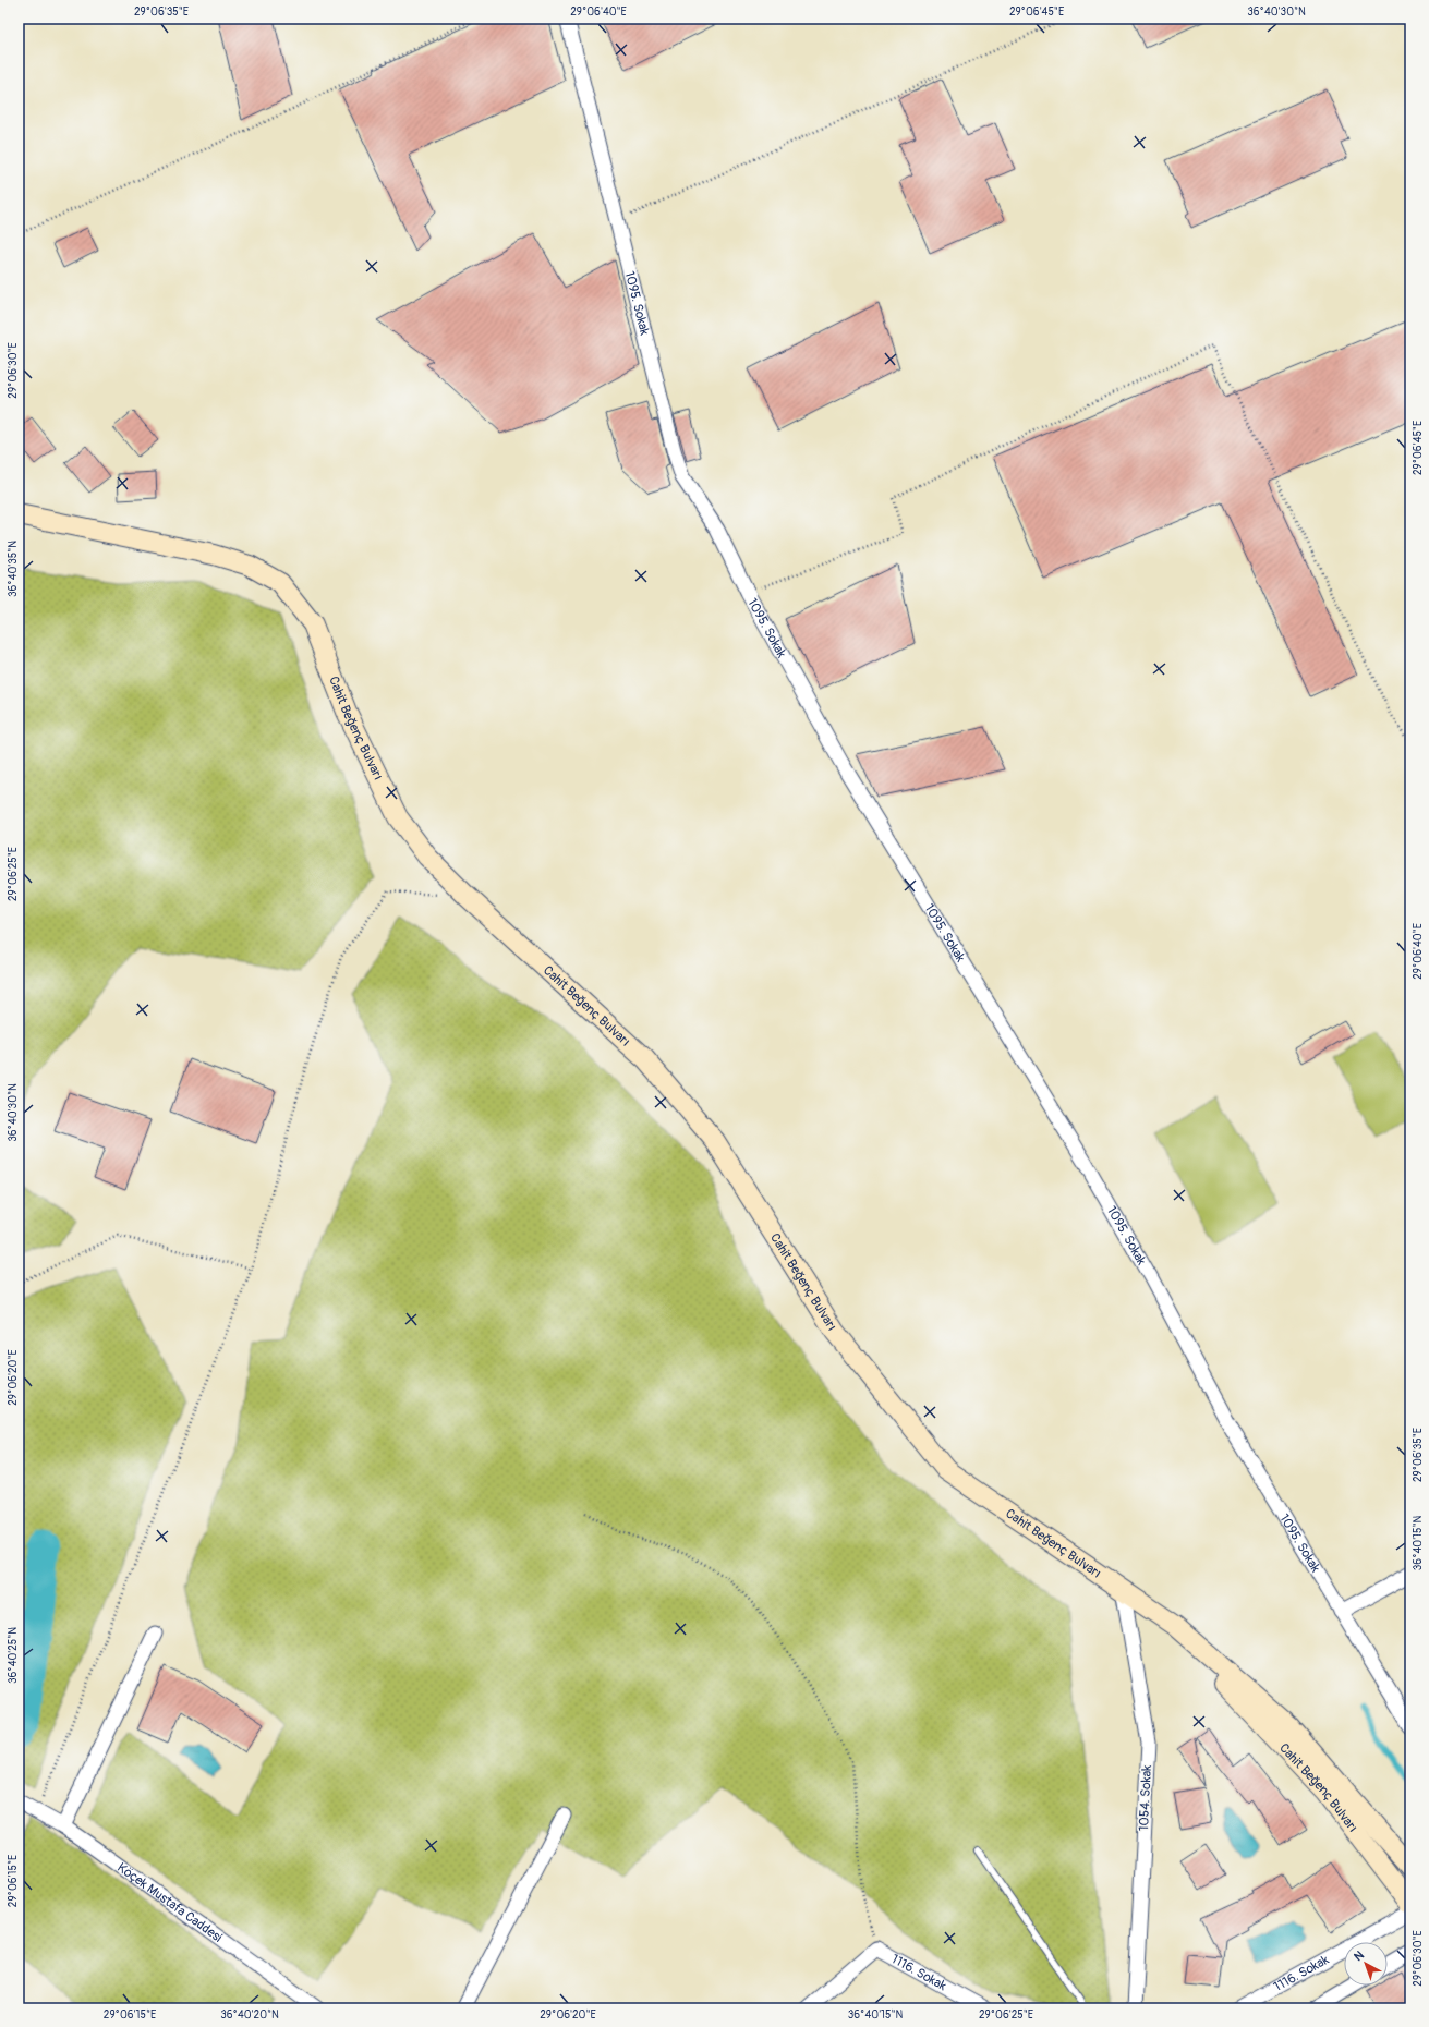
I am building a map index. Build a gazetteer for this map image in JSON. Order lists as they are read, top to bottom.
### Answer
{
  "streets": {
    "main road": ["Cahit Beğenç Bulvarı"],
    "street": [
      "1095. Sokak",
      "1054. Sokak",
      "Köçek Mustafa Caddesi",
      "1116. Sokak"
    ]
  },
  "crossings": [
    ["Cahit Beğenç Bulvarı", "1054. Sokak"]
  ],
  "north": "top left",
  "coordinates": [
    "29°06'35\"E",
    "29°06'40\"E",
    "29°06'45\"E",
    "36°40'30\"N",
    "29°06'30\"E",
    "36°40'35\"N",
    "29°06'25\"E",
    "29°06'20\"E",
    "36°40'15\"N",
    "36°40'25\"N",
    "29°06'15\"E",
    "36°40'20\"N"
  ]
}
